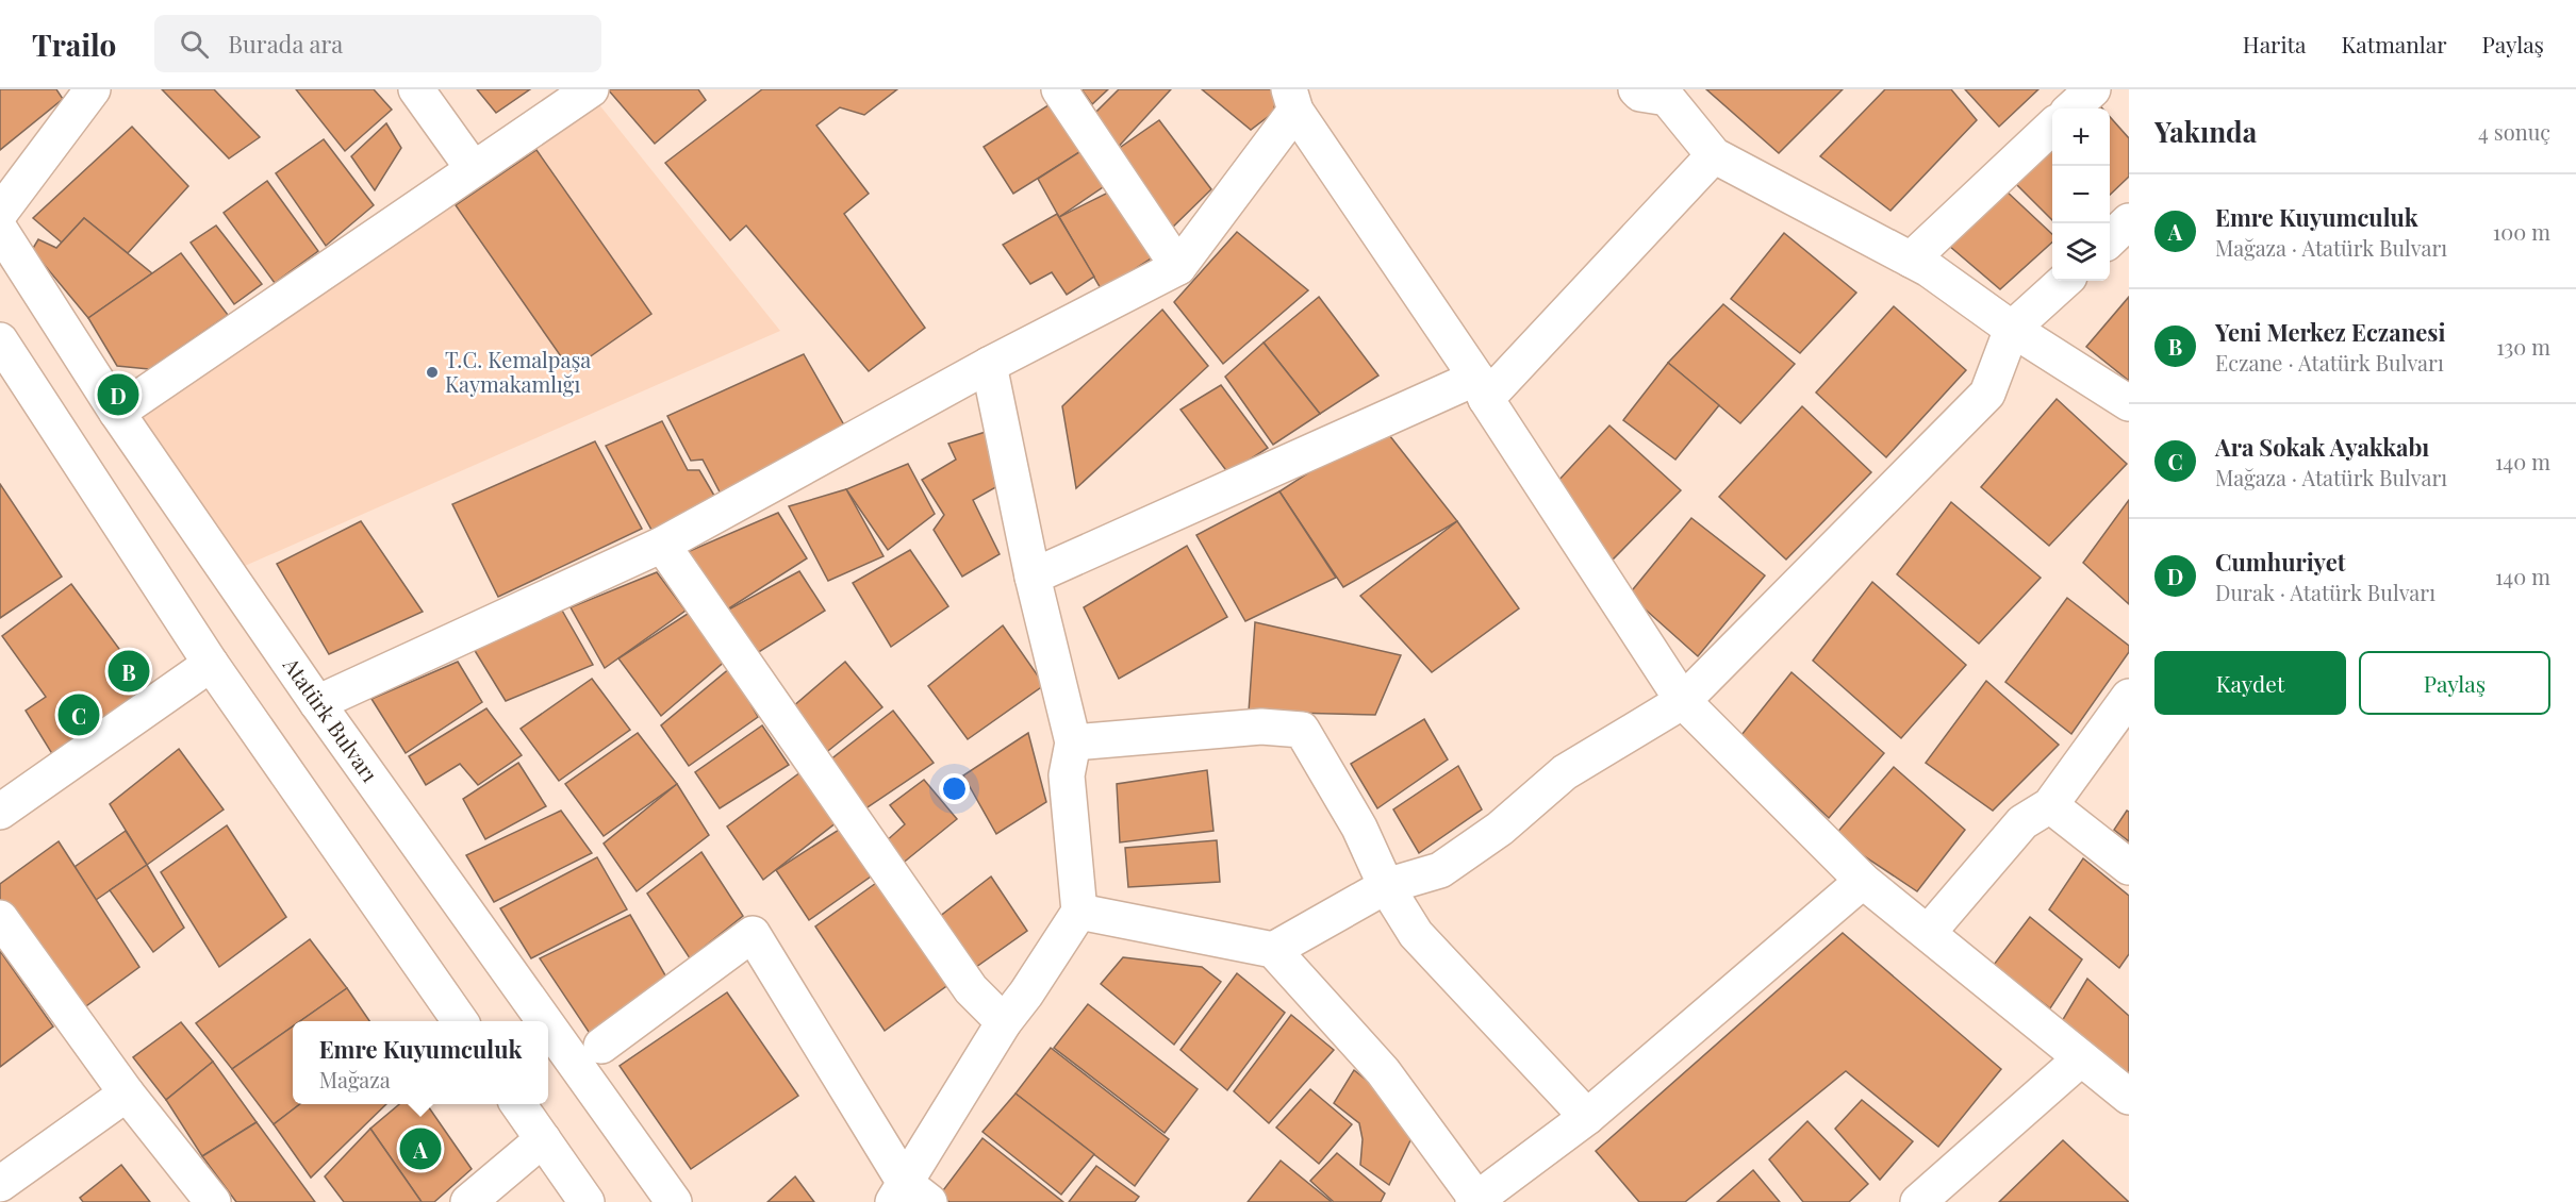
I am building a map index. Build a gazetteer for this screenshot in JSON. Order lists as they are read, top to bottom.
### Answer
{
  "streets": {
    "street": ["Atatürk Bulvarı"]
  },
  "places": ["T.C. Kemalpaşa Kaymakamlığı"],
  "page": {
    "header": "Trailo",
    "search": "Burada ara",
    "nav": ["Harita", "Katmanlar", "Paylaş"],
    "heading": ["Yakında", "4 sonuç"],
    "map_buttons": ["+", "−"],
    "list": [
      {
        "mark": "A",
        "name": "Emre Kuyumculuk",
        "note": "Mağaza · Atatürk Bulvarı",
        "value": "100 m"
      },
      {
        "mark": "B",
        "name": "Yeni Merkez Eczanesi",
        "note": "Eczane · Atatürk Bulvarı",
        "value": "130 m"
      },
      {
        "mark": "C",
        "name": "Ara Sokak Ayakkabı",
        "note": "Mağaza · Atatürk Bulvarı",
        "value": "140 m"
      },
      {
        "mark": "D",
        "name": "Cumhuriyet",
        "note": "Durak · Atatürk Bulvarı",
        "value": "140 m"
      }
    ],
    "pins": [
      "D",
      "B",
      "C",
      "A"
    ],
    "buttons": ["Kaydet", "Paylaş"],
    "popup": ["Emre Kuyumculuk", "Mağaza"]
  }
}
